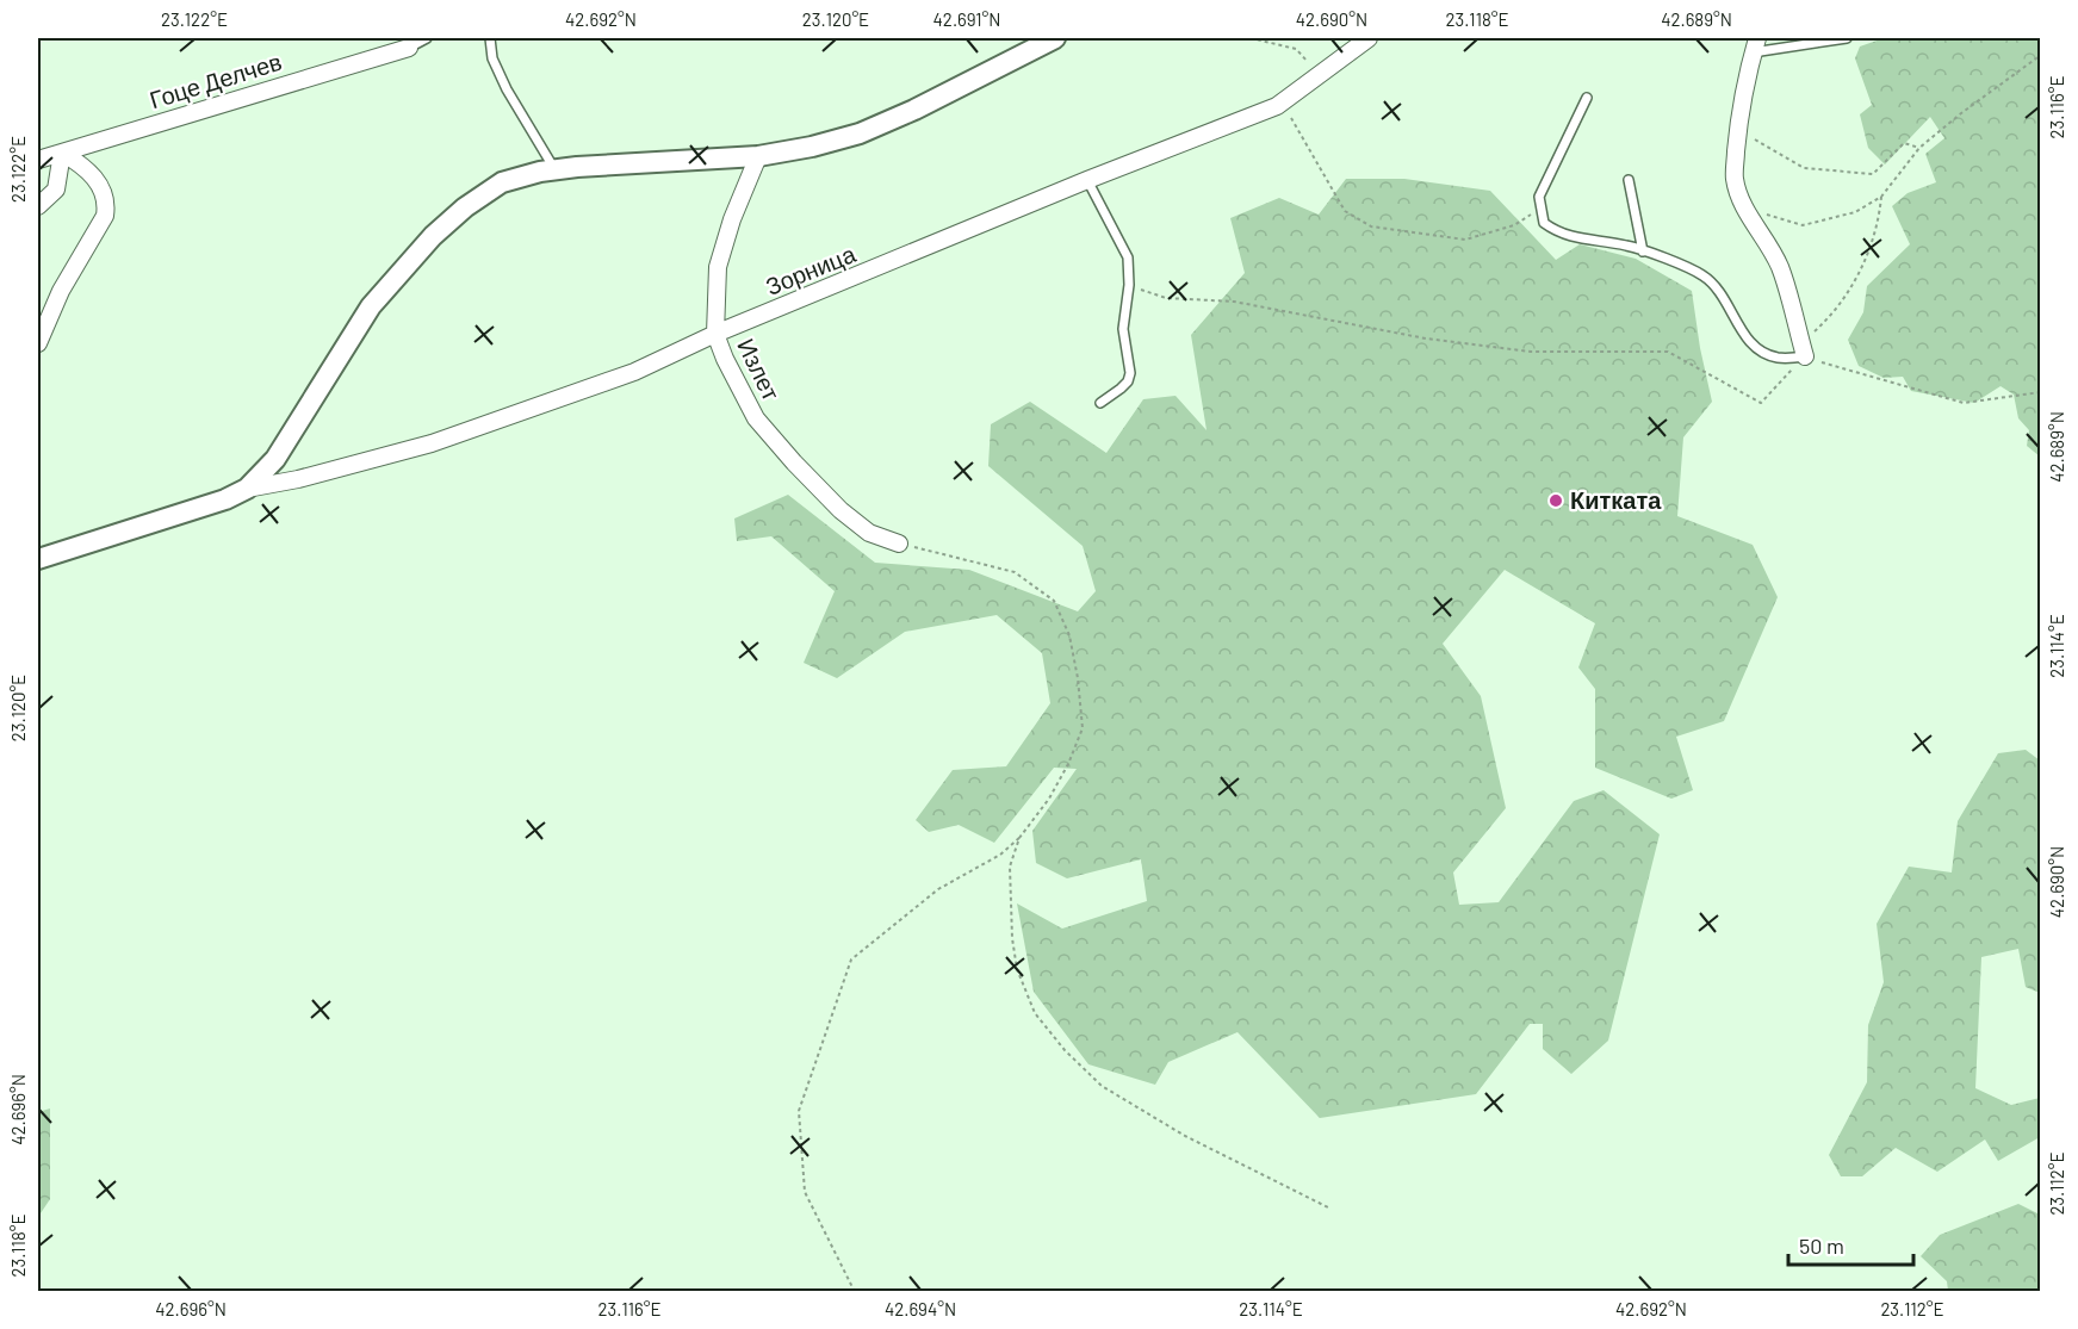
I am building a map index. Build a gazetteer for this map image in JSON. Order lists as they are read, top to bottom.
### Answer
{
  "streets": {
    "street": ["Гоце Делчев", "Зорница", "Излет"]
  },
  "crossings": [
    ["Зорница", "Излет"]
  ],
  "places": ["Китката"],
  "scale_bar": "50 m",
  "coordinates": [
    "23.122°E",
    "42.692°N",
    "23.120°E",
    "42.691°N",
    "42.690°N",
    "23.118°E",
    "42.689°N",
    "23.116°E",
    "23.114°E",
    "42.696°N",
    "23.112°E",
    "42.694°N"
  ]
}
